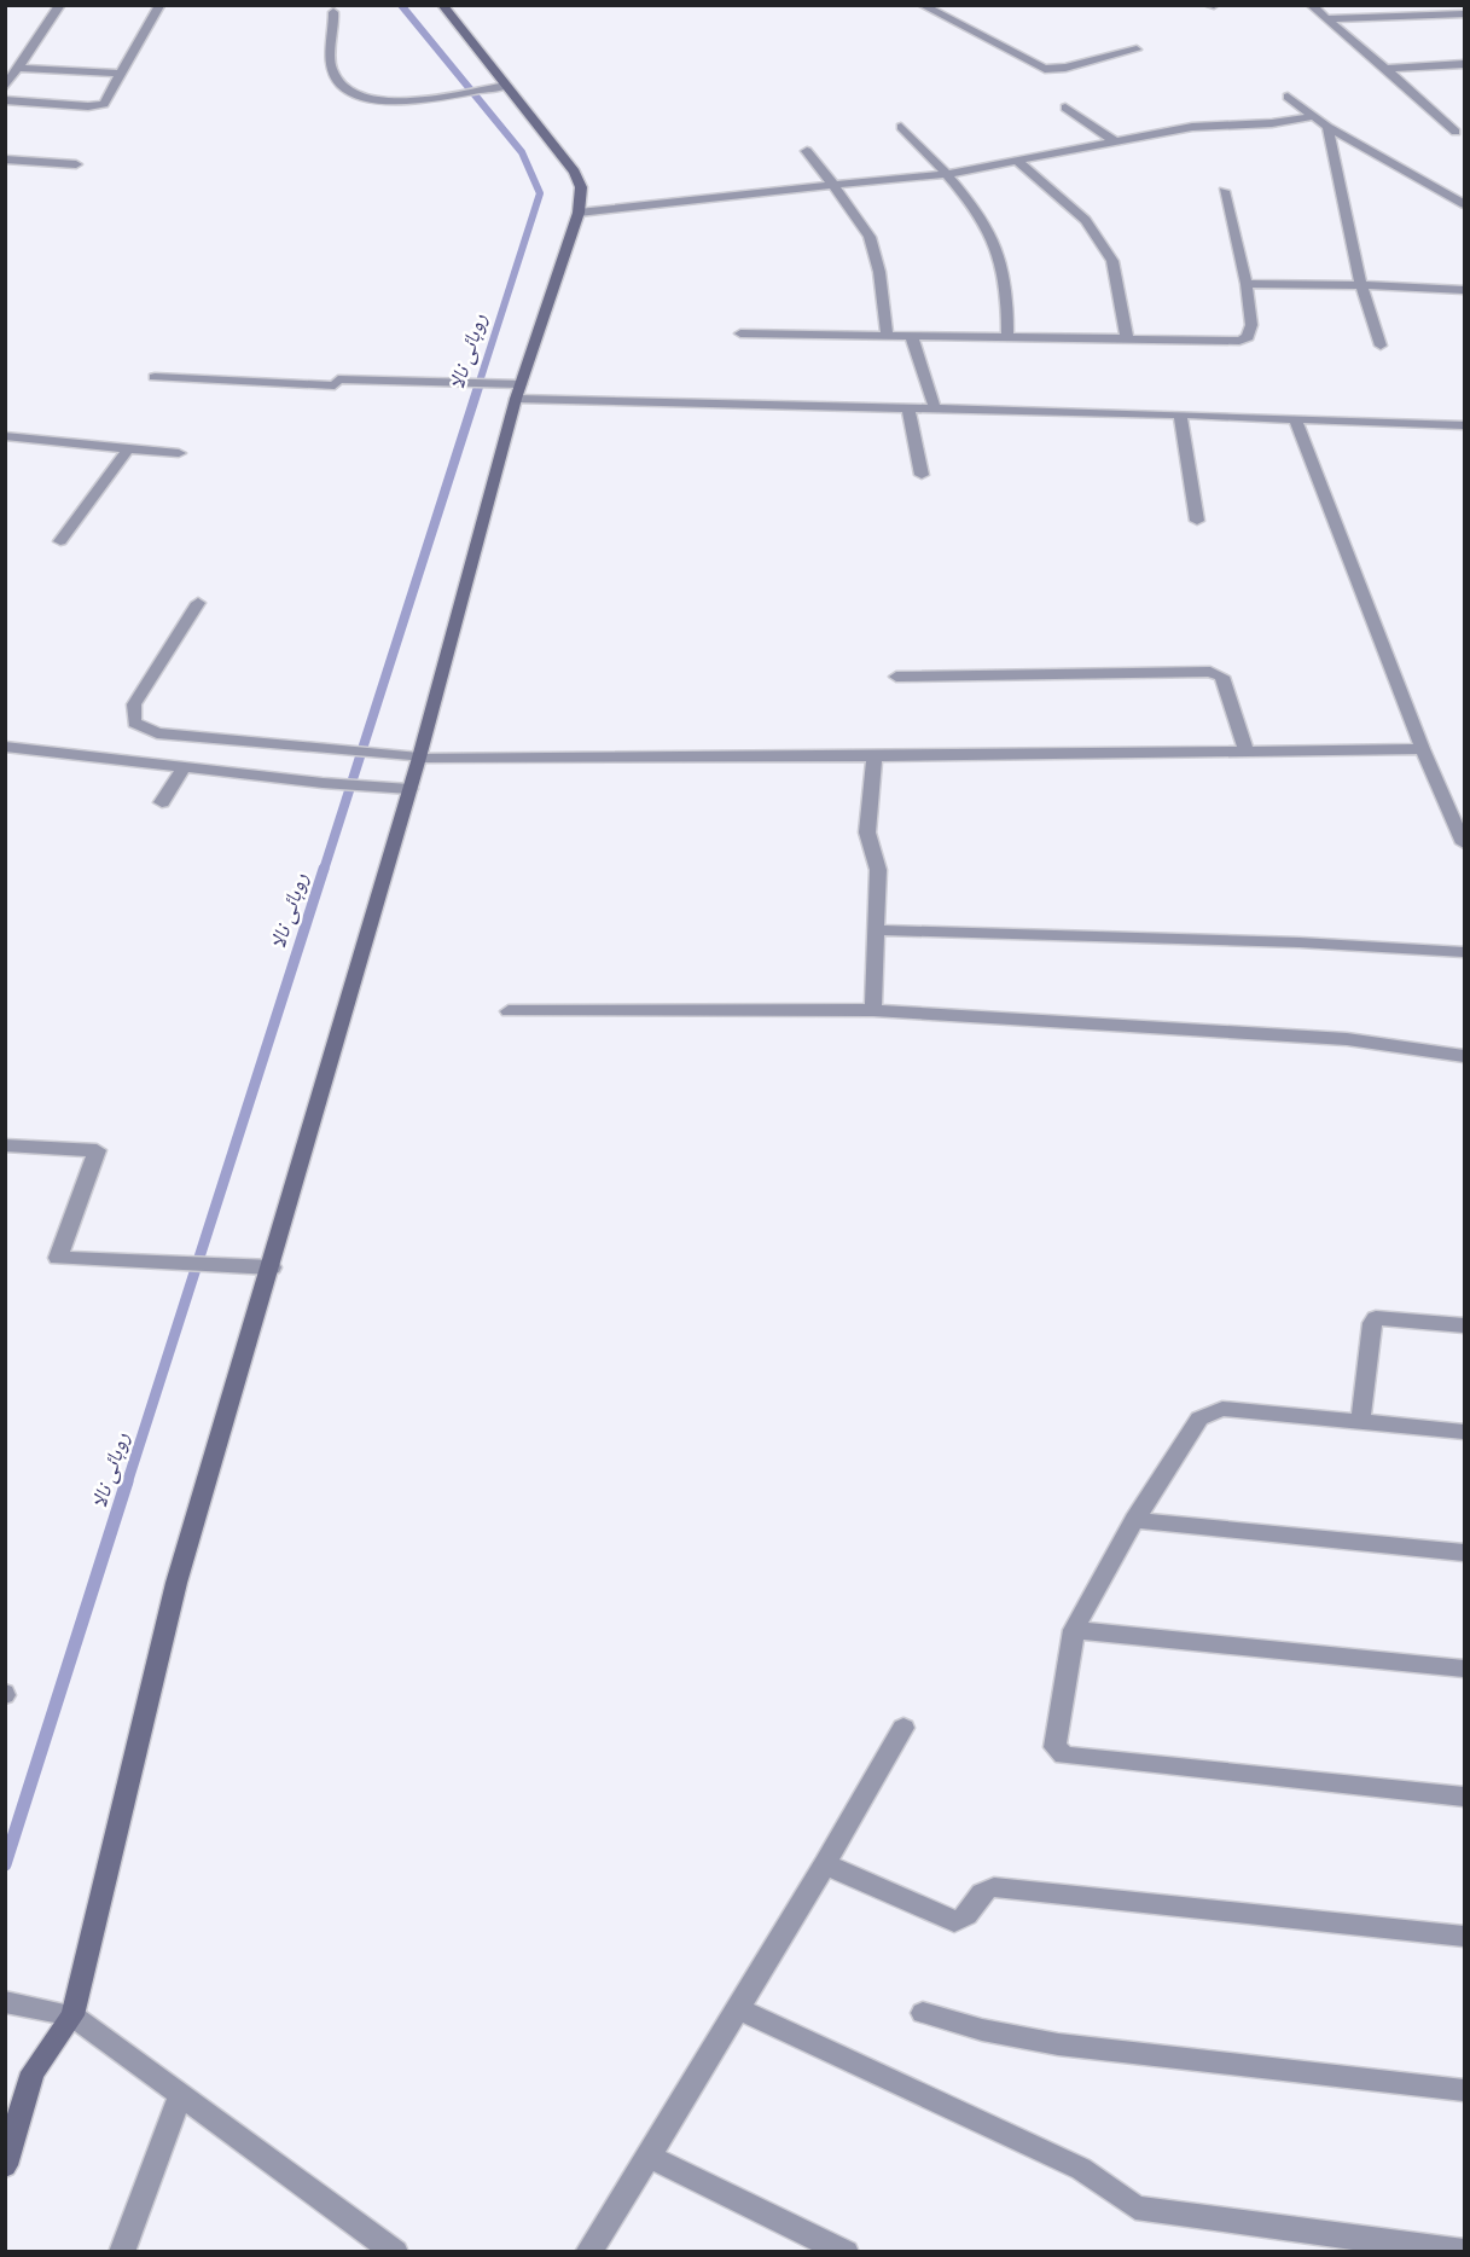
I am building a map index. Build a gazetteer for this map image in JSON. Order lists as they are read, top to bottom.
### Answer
{
  "water": ["روہائی نالا"]
}
